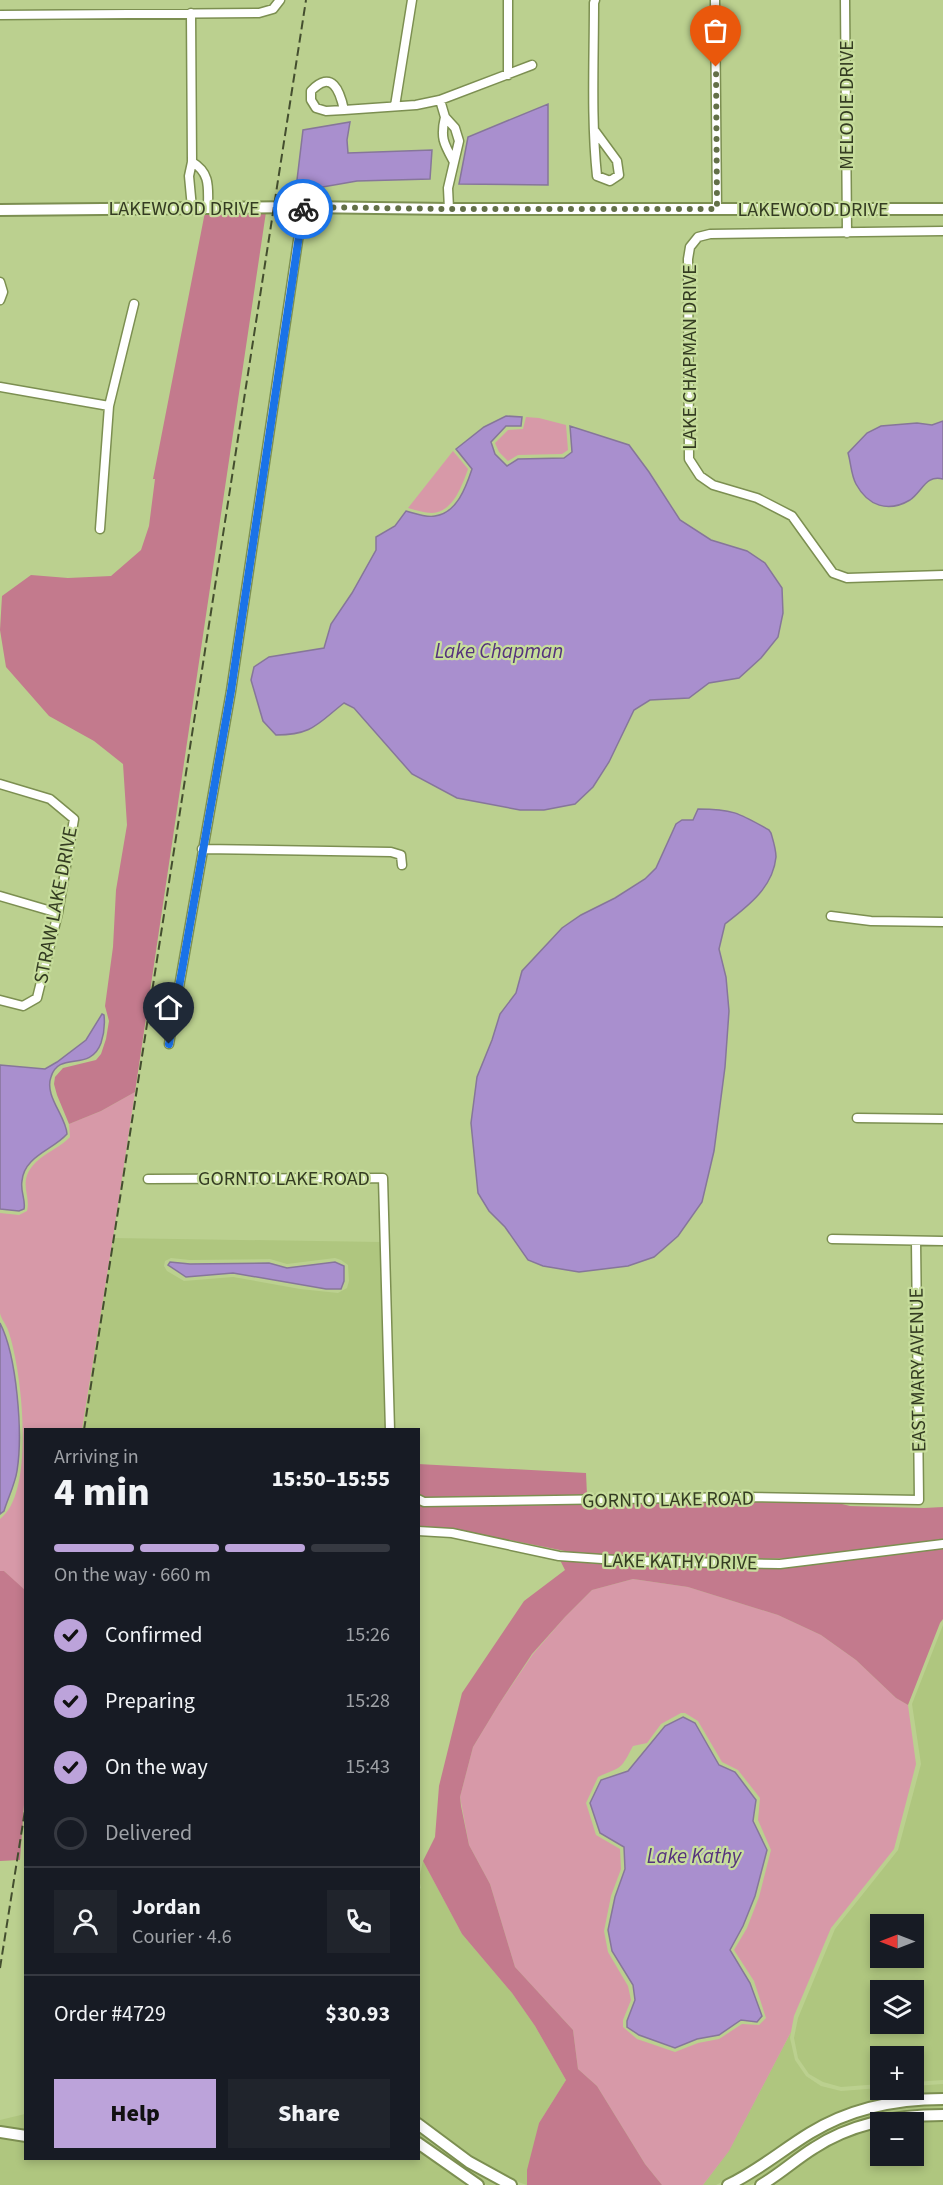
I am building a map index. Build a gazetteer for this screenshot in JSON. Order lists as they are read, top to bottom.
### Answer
{
  "streets": {
    "street": [
      "MELODIE DRIVE",
      "LAKEWOOD DRIVE",
      "LAKE CHAPMAN DRIVE",
      "STRAW LAKE DRIVE",
      "GORNTO LAKE ROAD",
      "EAST MARY AVENUE",
      "LAKE KATHY DRIVE"
    ]
  },
  "crossings": [
    ["MELODIE DRIVE", "LAKEWOOD DRIVE"],
    ["MELODIE DRIVE", "LAKE CHAPMAN DRIVE"],
    ["GORNTO LAKE ROAD", "EAST MARY AVENUE"]
  ],
  "water": ["Lake Chapman", "Lake Kathy"],
  "north": "left",
  "page": {
    "heading": ["4 min", "Arriving in", "15:50–15:55"],
    "panel": [
      "Jordan",
      "Courier · 4.6",
      "Order #4729",
      "$30.93"
    ],
    "bar": "On the way · 660 m",
    "list": [
      ["Confirmed", "15:26"],
      ["Preparing", "15:28"],
      ["On the way", "15:43"],
      "Delivered"
    ],
    "map_buttons": ["+", "−"],
    "buttons": ["Help", "Share"]
  }
}
